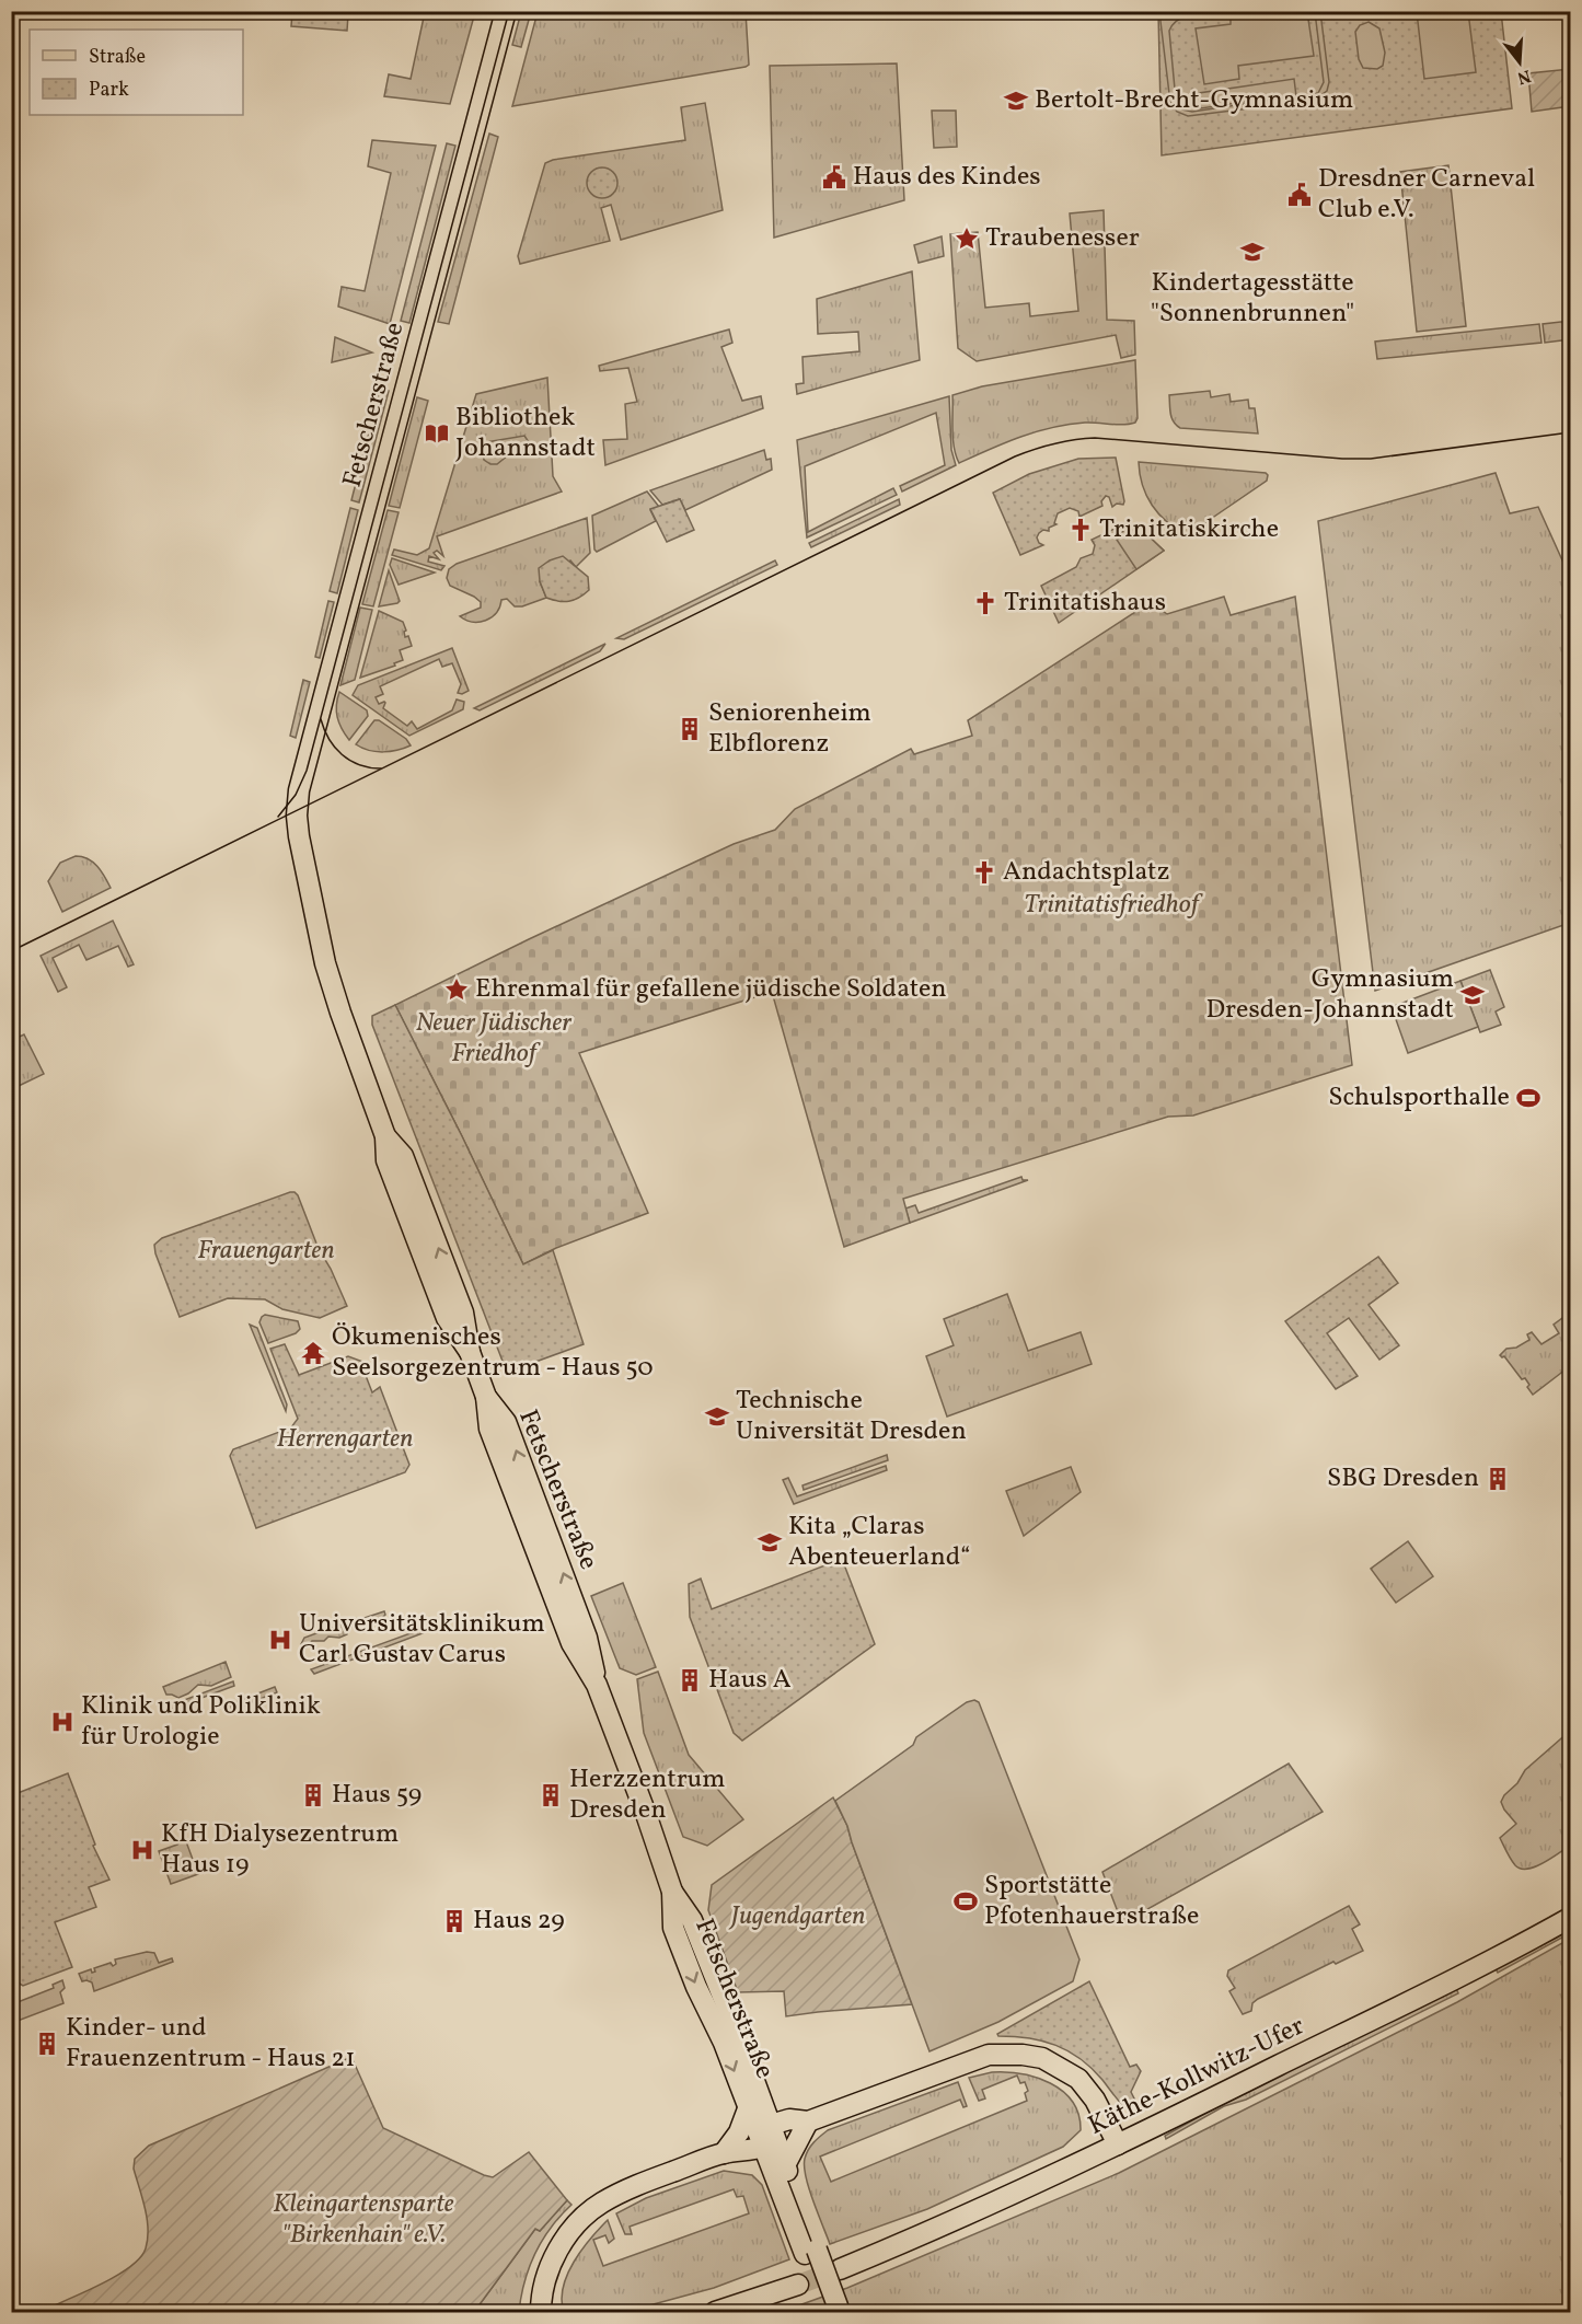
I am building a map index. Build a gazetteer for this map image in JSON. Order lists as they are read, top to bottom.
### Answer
{
  "streets": {
    "main road": ["Fetscherstraße", "Käthe-Kollwitz-Ufer"]
  },
  "parks": [
    "Trinitatisfriedhof",
    "Neuer Jüdischer Friedhof",
    "Frauengarten",
    "Herrengarten",
    "Jugendgarten",
    "Kleingartensparte \"Birkenhain\" e.V."
  ],
  "places": {
    "school or university": [
      "Bertolt-Brecht-Gymnasium",
      "Kindertagesstätte \"Sonnenbrunnen\"",
      "Gymnasium Dresden-Johannstadt",
      "Technische Universität Dresden",
      "Kita „Claras Abenteuerland“"
    ],
    "public building": ["Haus des Kindes", "Dresdner Carneval Club e.V."],
    "place": ["Traubenesser", "Ehrenmal für gefallene jüdische Soldaten"],
    "library": ["Bibliothek Johannstadt"],
    "church": ["Trinitatiskirche", "Trinitatishaus", "Andachtsplatz"],
    "building": [
      "Seniorenheim Elbflorenz",
      "SBG Dresden",
      "Haus A",
      "Haus 59",
      "Herzzentrum Dresden",
      "Haus 29",
      "Kinder- und Frauenzentrum - Haus 21"
    ],
    "sports": ["Schulsporthalle", "Sportstätte Pfotenhauerstraße"],
    "temple": ["Ökumenisches Seelsorgezentrum - Haus 50"],
    "hospital": ["Universitätsklinikum Carl Gustav Carus", "Klinik und Poliklinik für Urologie", "KfH Dialysezentrum Haus 19"]
  },
  "legend": ["Straße", "Park"],
  "north": "bottom"
}
